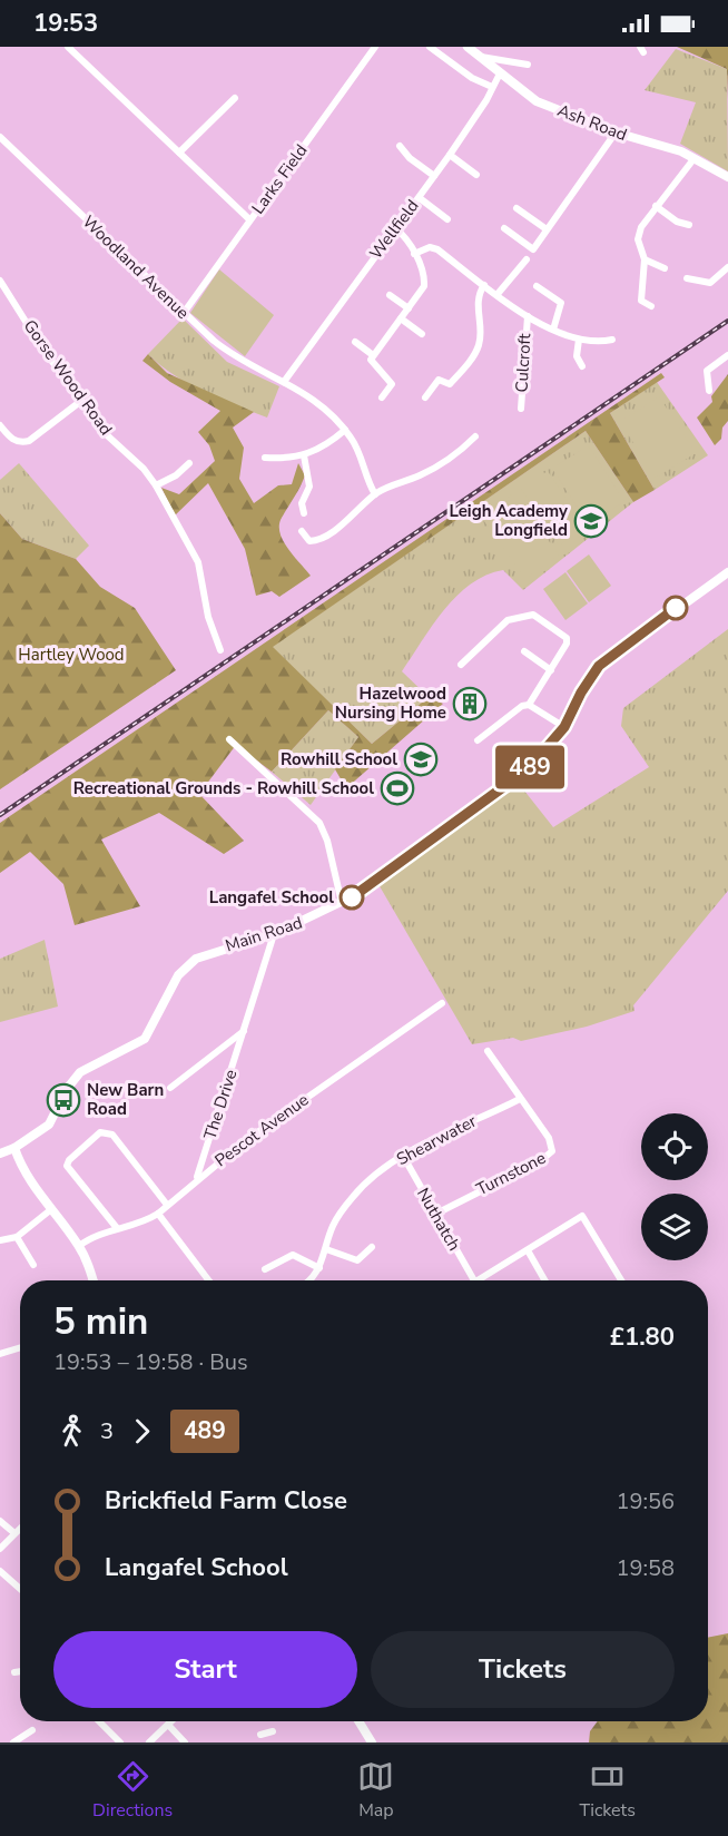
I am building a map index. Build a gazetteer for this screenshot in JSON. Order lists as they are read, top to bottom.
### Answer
{
  "streets": {
    "main road": ["Ash Road", "Main Road"],
    "street": [
      "Larks Field",
      "Wellfield",
      "Woodland Avenue",
      "Culcroft",
      "Gorse Wood Road",
      "The Drive",
      "Pescot Avenue",
      "Shearwater",
      "Turnstone",
      "Nuthatch"
    ]
  },
  "crossings": [
    ["Ash Road", "Wellfield"],
    ["Larks Field", "Woodland Avenue"],
    ["Wellfield", "Woodland Avenue"],
    ["Main Road", "The Drive"],
    ["The Drive", "Pescot Avenue"],
    ["Shearwater", "Turnstone"],
    ["Shearwater", "Nuthatch"],
    ["Turnstone", "Nuthatch"]
  ],
  "parks": ["Hartley Wood"],
  "places": {
    "school or university": ["Leigh Academy Longfield", "Rowhill School"],
    "building": ["Hazelwood Nursing Home"],
    "sports": ["Recreational Grounds - Rowhill School"],
    "other": ["Langafel School"],
    "bus stop": ["New Barn Road"]
  },
  "lines": ["bus line 489"],
  "page": {
    "status": "19:53",
    "on_map": "489",
    "heading": ["5 min", "19:53 – 19:58 · Bus", "£1.80"],
    "legs": ["3", "489"],
    "list": [
      {
        "name": "Brickfield Farm Close",
        "value": "19:56"
      },
      {
        "name": "Langafel School",
        "value": "19:58"
      }
    ],
    "buttons": ["Start", "Tickets"],
    "tabs": ["Directions", "Map", "Tickets"]
  }
}
